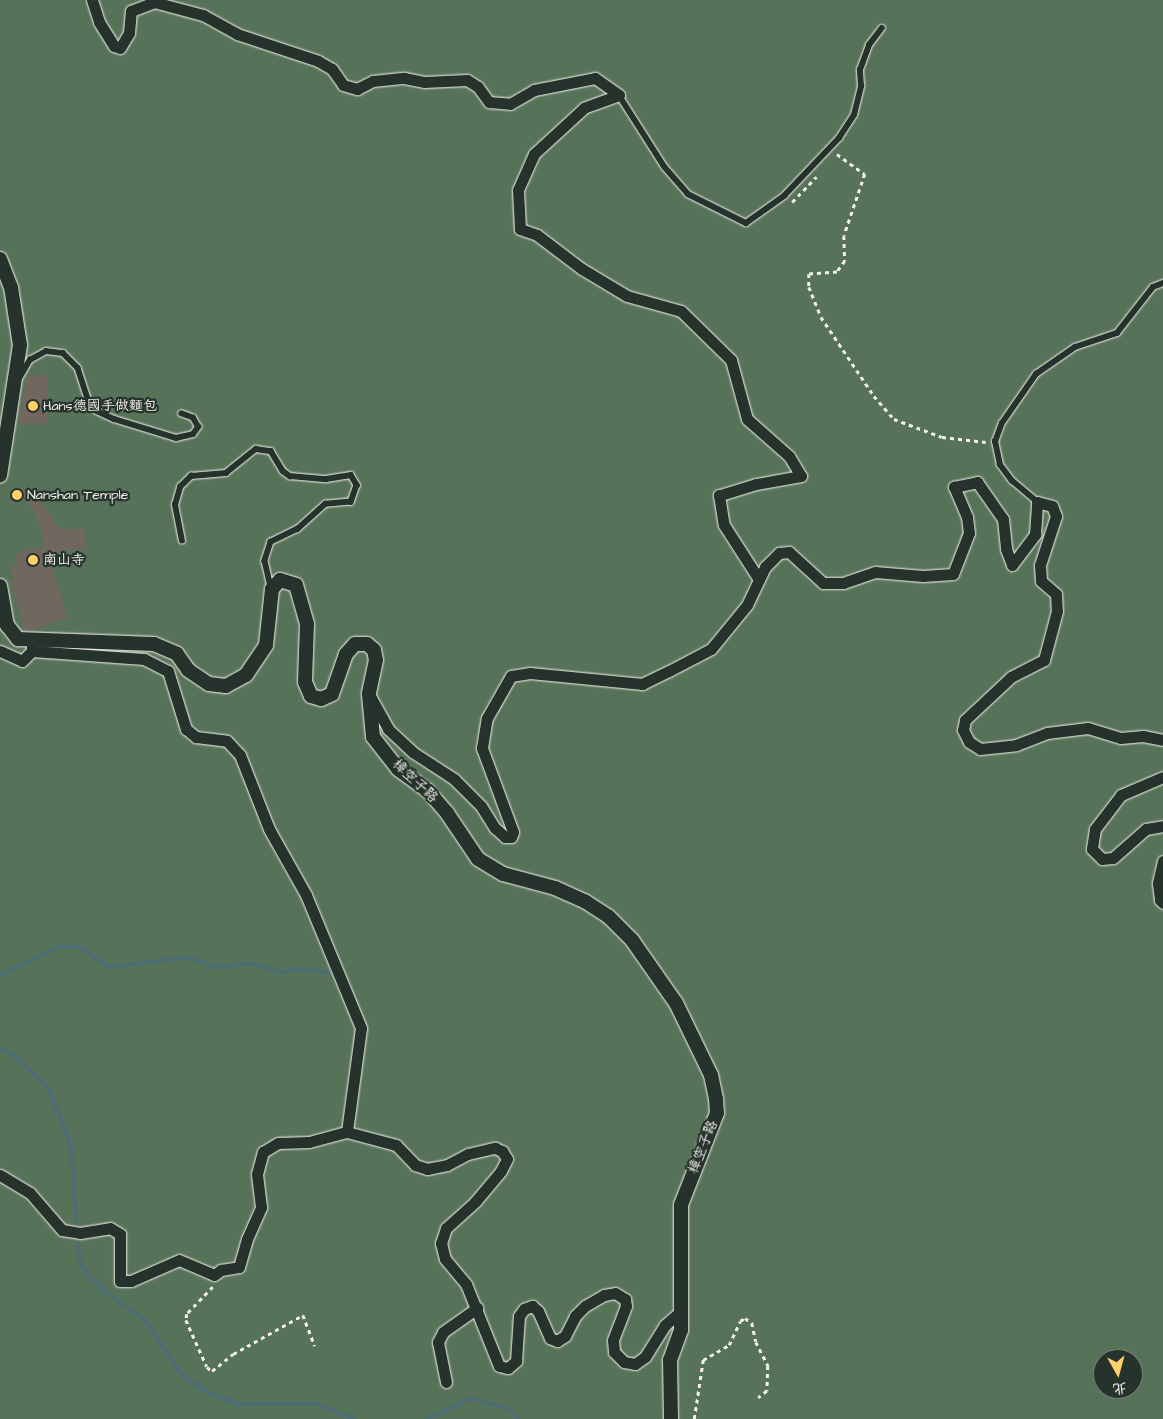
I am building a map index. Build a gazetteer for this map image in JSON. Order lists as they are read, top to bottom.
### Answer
{
  "streets": {
    "street": ["樟空子路"]
  },
  "places": ["Hans德國手做麵包", "Nanshan Temple", "南山寺"],
  "north": "bottom"
}
